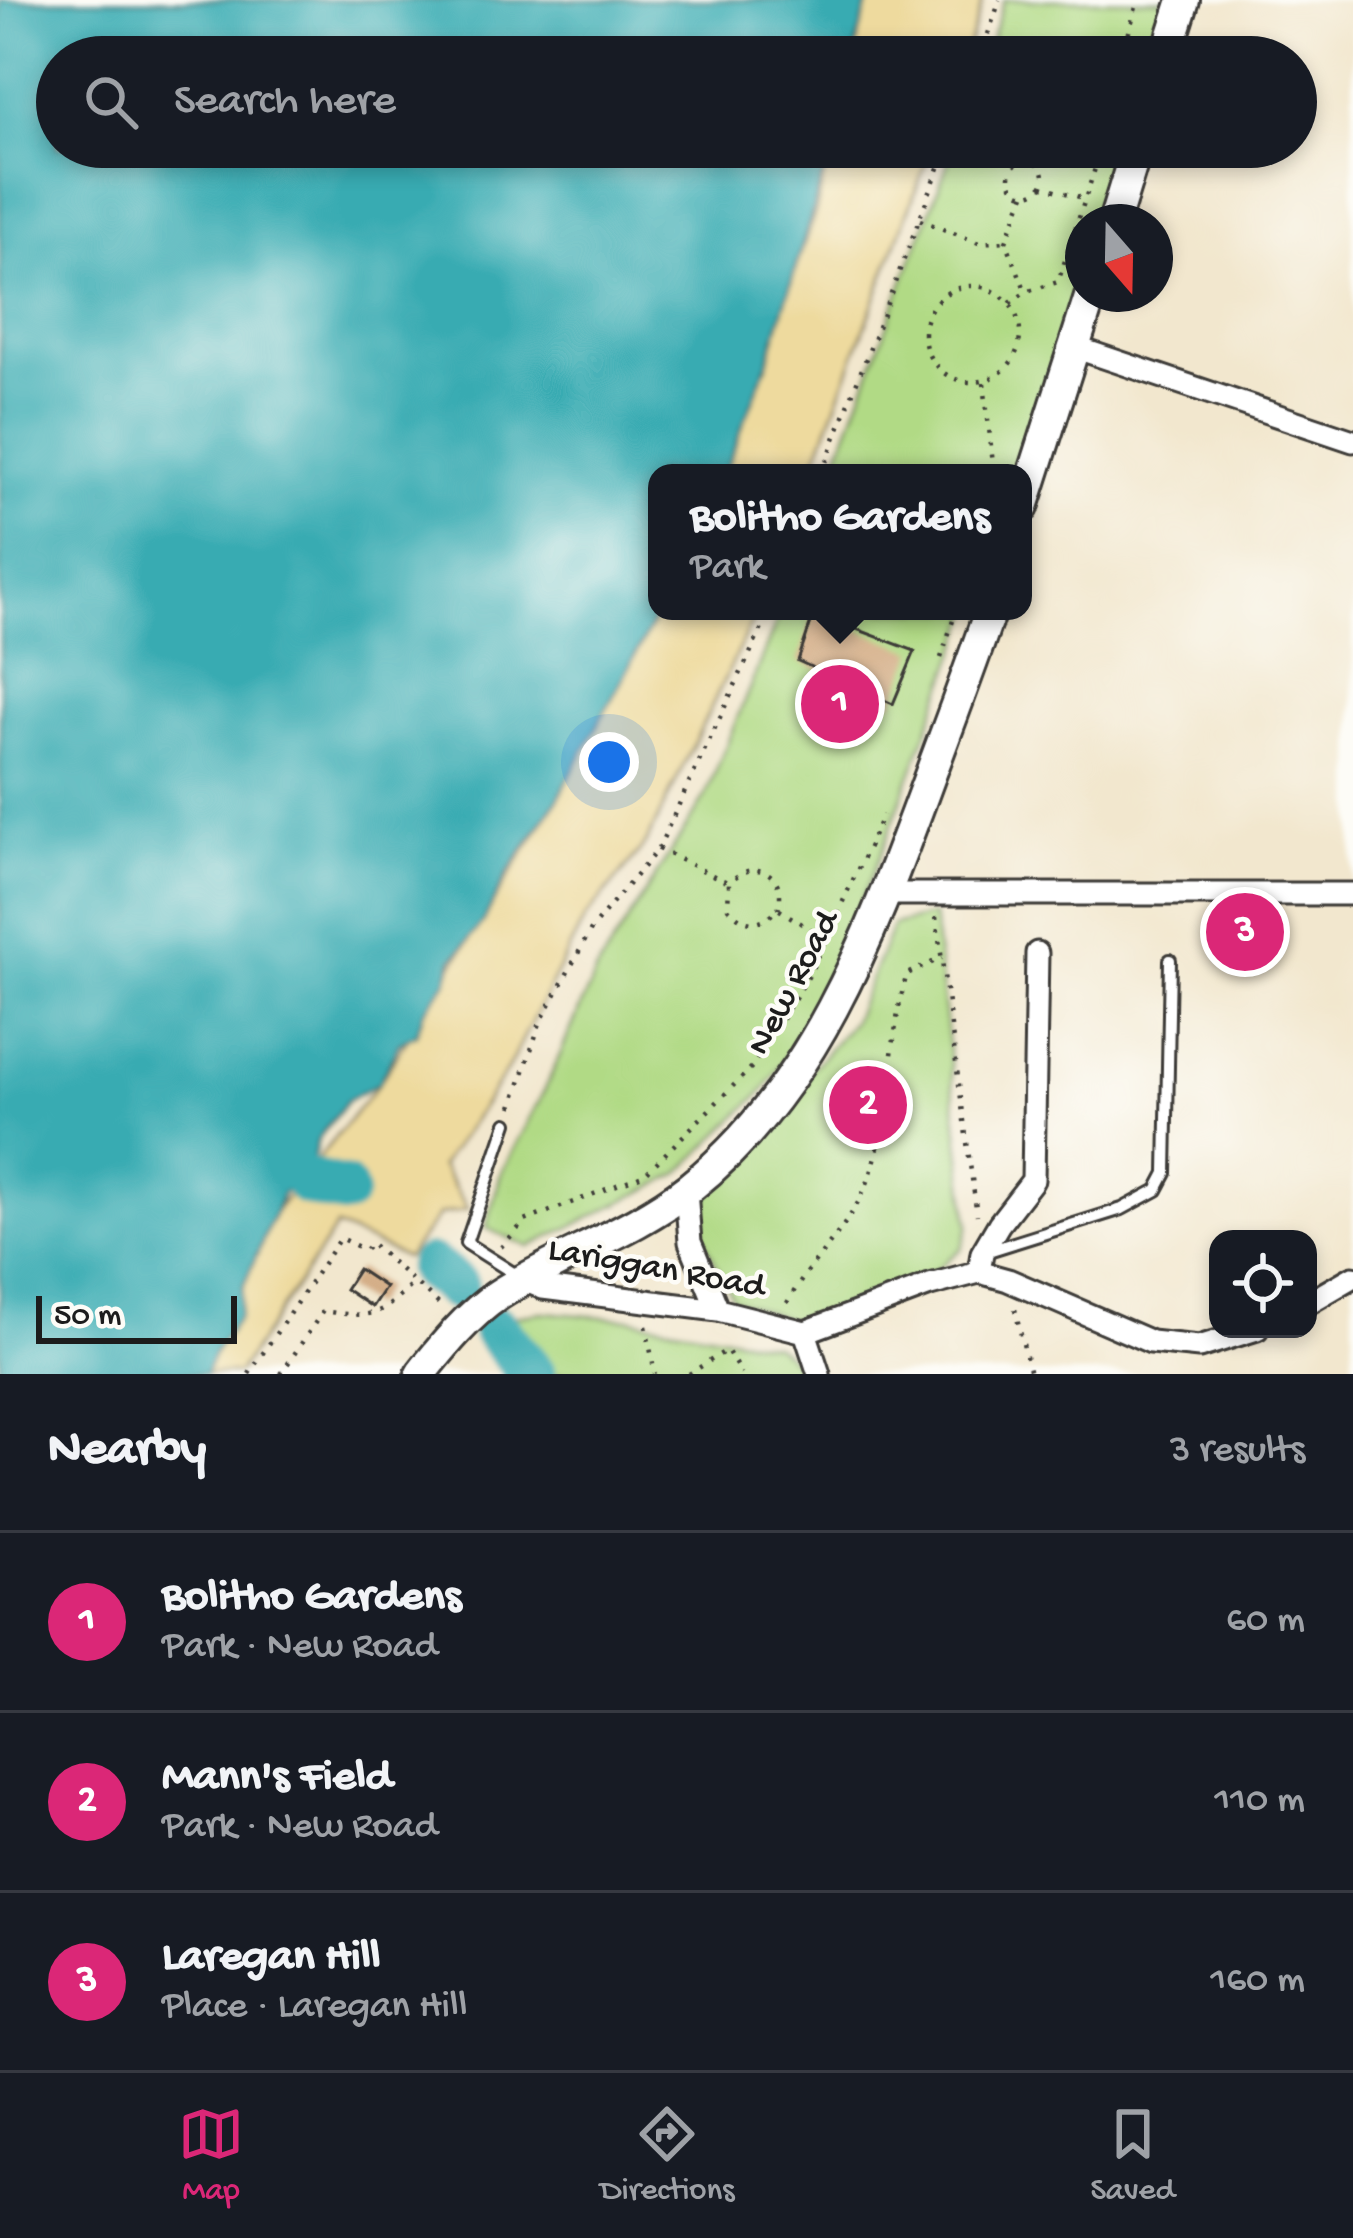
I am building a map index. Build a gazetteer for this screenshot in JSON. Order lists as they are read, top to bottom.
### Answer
{
  "streets": {
    "street": ["New Road", "Lariggan Road"]
  },
  "crossings": [
    ["New Road", "Lariggan Road"]
  ],
  "scale_bar": "50 m",
  "north": "bottom",
  "page": {
    "search": "Search here",
    "popup": ["Bolitho Gardens", "Park"],
    "pins": ["1", "3", "2"],
    "scale": "50 m",
    "heading": ["Nearby", "3 results"],
    "list": [
      {
        "mark": "1",
        "name": "Bolitho Gardens",
        "note": "Park · New Road",
        "value": "60 m"
      },
      {
        "mark": "2",
        "name": "Mann's Field",
        "note": "Park · New Road",
        "value": "110 m"
      },
      {
        "mark": "3",
        "name": "Laregan Hill",
        "note": "Place · Laregan Hill",
        "value": "160 m"
      }
    ],
    "nav": ["Map", "Directions", "Saved"]
  }
}
